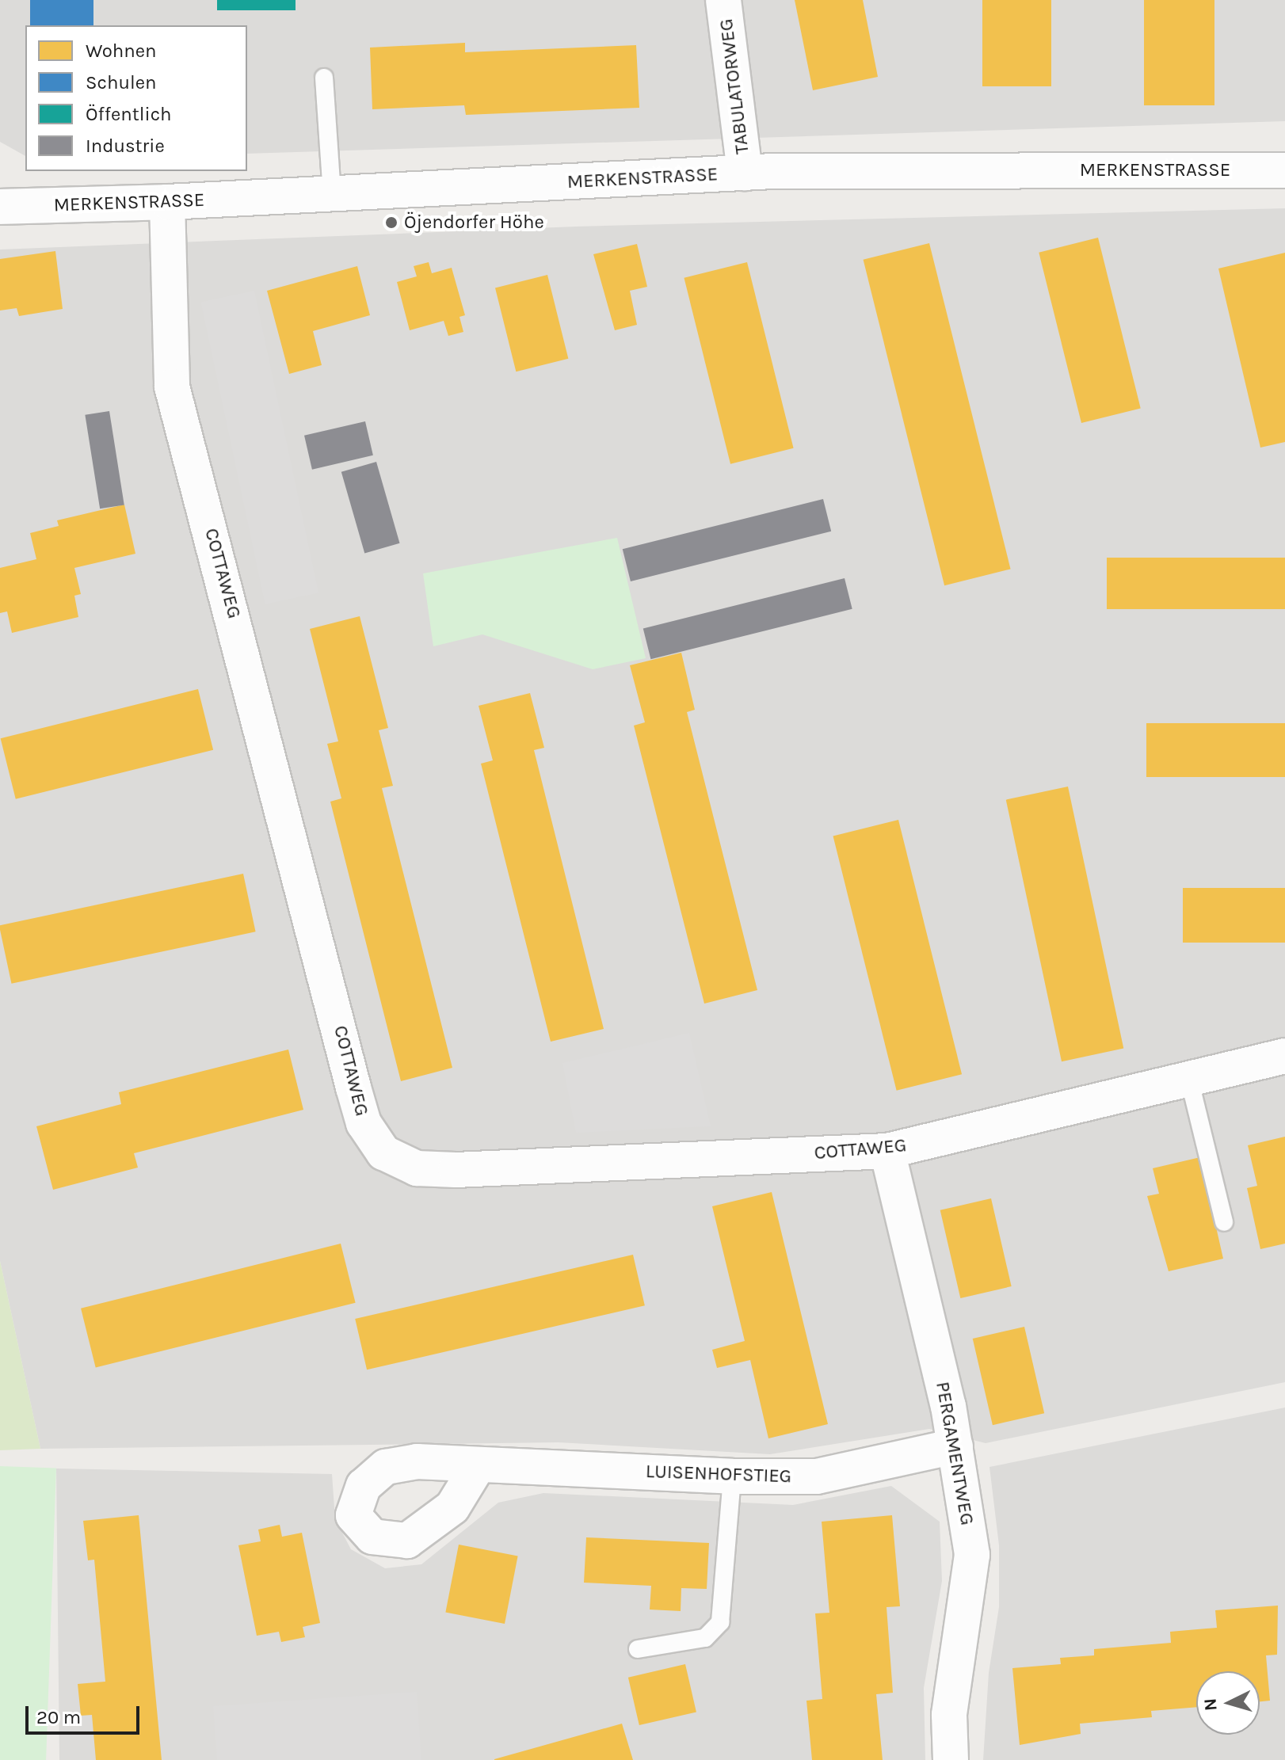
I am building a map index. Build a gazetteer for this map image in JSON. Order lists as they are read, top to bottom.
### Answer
{
  "streets": {
    "street": [
      "TABULATORWEG",
      "MERKENSTRASSE",
      "COTTAWEG",
      "PERGAMENTWEG",
      "LUISENHOFSTIEG"
    ]
  },
  "crossings": [
    ["TABULATORWEG", "MERKENSTRASSE"],
    ["MERKENSTRASSE", "COTTAWEG"],
    ["COTTAWEG", "PERGAMENTWEG"],
    ["PERGAMENTWEG", "LUISENHOFSTIEG"]
  ],
  "places": ["Öjendorfer Höhe"],
  "legend": [
    "Wohnen",
    "Schulen",
    "Öffentlich",
    "Industrie"
  ],
  "scale_bar": "20 m",
  "north": "left"
}
